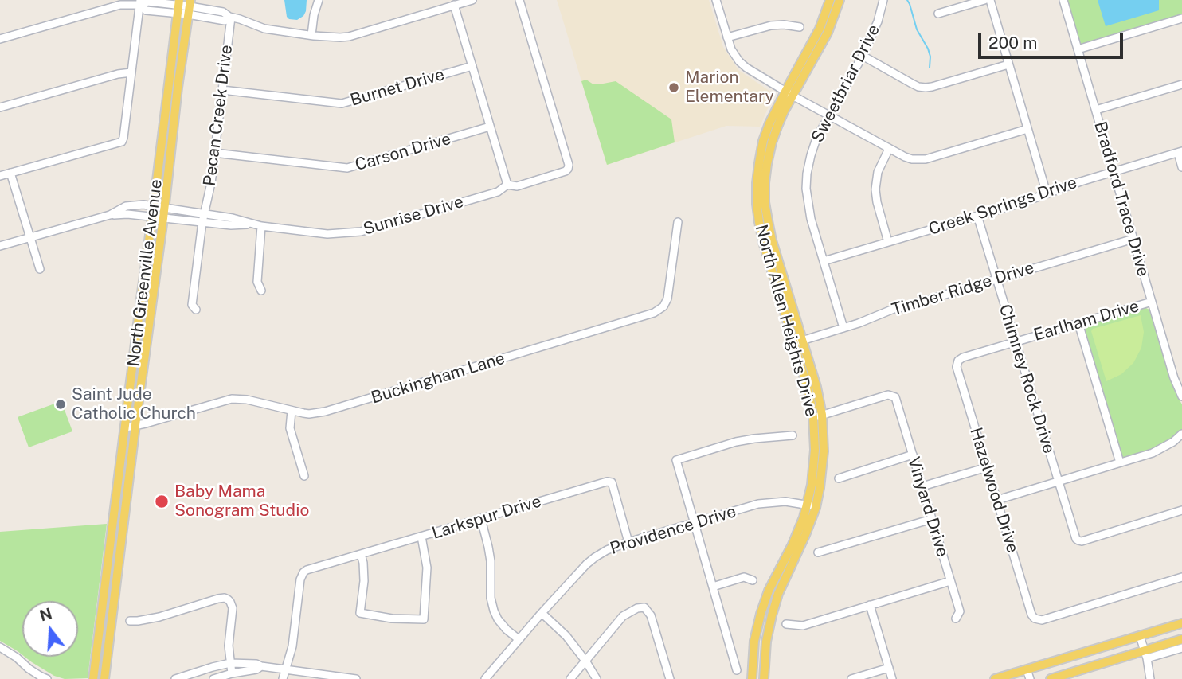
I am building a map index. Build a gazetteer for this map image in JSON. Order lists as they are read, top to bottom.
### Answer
{
  "streets": {
    "main road": ["North Greenville Avenue", "North Allen Heights Drive"],
    "street": [
      "Sweetbriar Drive",
      "Burnet Drive",
      "Pecan Creek Drive",
      "Carson Drive",
      "Bradford Trace Drive",
      "Creek Springs Drive",
      "Sunrise Drive",
      "Timber Ridge Drive",
      "Earlham Drive",
      "Buckingham Lane",
      "Chimney Rock Drive",
      "Hazelwood Drive",
      "Vinyard Drive",
      "Larkspur Drive",
      "Providence Drive"
    ]
  },
  "crossings": [
    ["Sweetbriar Drive", "Creek Springs Drive"],
    ["Sweetbriar Drive", "Timber Ridge Drive"],
    ["Burnet Drive", "Pecan Creek Drive"],
    ["Pecan Creek Drive", "Carson Drive"],
    ["Pecan Creek Drive", "Sunrise Drive"],
    ["Bradford Trace Drive", "Creek Springs Drive"],
    ["Bradford Trace Drive", "Timber Ridge Drive"],
    ["Bradford Trace Drive", "Earlham Drive"],
    ["Creek Springs Drive", "Chimney Rock Drive"],
    ["Sunrise Drive", "North Greenville Avenue"],
    ["North Greenville Avenue", "Buckingham Lane"],
    ["Timber Ridge Drive", "North Allen Heights Drive"],
    ["Timber Ridge Drive", "Chimney Rock Drive"],
    ["North Allen Heights Drive", "Vinyard Drive"],
    ["North Allen Heights Drive", "Providence Drive"],
    ["Earlham Drive", "Chimney Rock Drive"],
    ["Earlham Drive", "Hazelwood Drive"],
    ["Larkspur Drive", "Providence Drive"]
  ],
  "places": ["Marion Elementary", "Saint Jude Catholic Church", "Baby Mama Sonogram Studio"],
  "scale_bar": "200 m",
  "north": "top"
}
